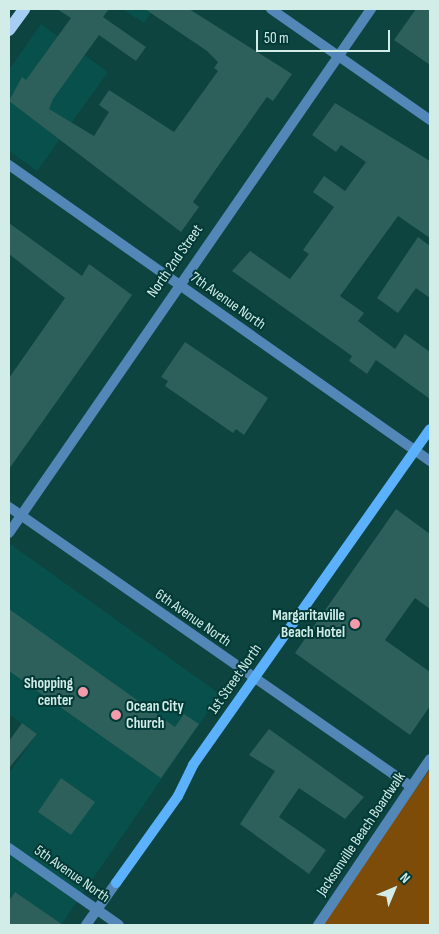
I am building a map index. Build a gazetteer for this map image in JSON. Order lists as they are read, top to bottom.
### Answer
{
  "streets": {
    "street": [
      "North 2nd Street",
      "7th Avenue North",
      "6th Avenue North",
      "1st Street North",
      "Jacksonville Beach Boardwalk",
      "5th Avenue North"
    ]
  },
  "crossings": [
    ["North 2nd Street", "7th Avenue North"],
    ["North 2nd Street", "6th Avenue North"],
    ["7th Avenue North", "1st Street North"],
    ["6th Avenue North", "1st Street North"],
    ["6th Avenue North", "Jacksonville Beach Boardwalk"],
    ["1st Street North", "5th Avenue North"]
  ],
  "places": ["Margaritaville Beach Hotel", "Shopping center", "Ocean City Church"],
  "scale_bar": "50 m",
  "north": "top right"
}
